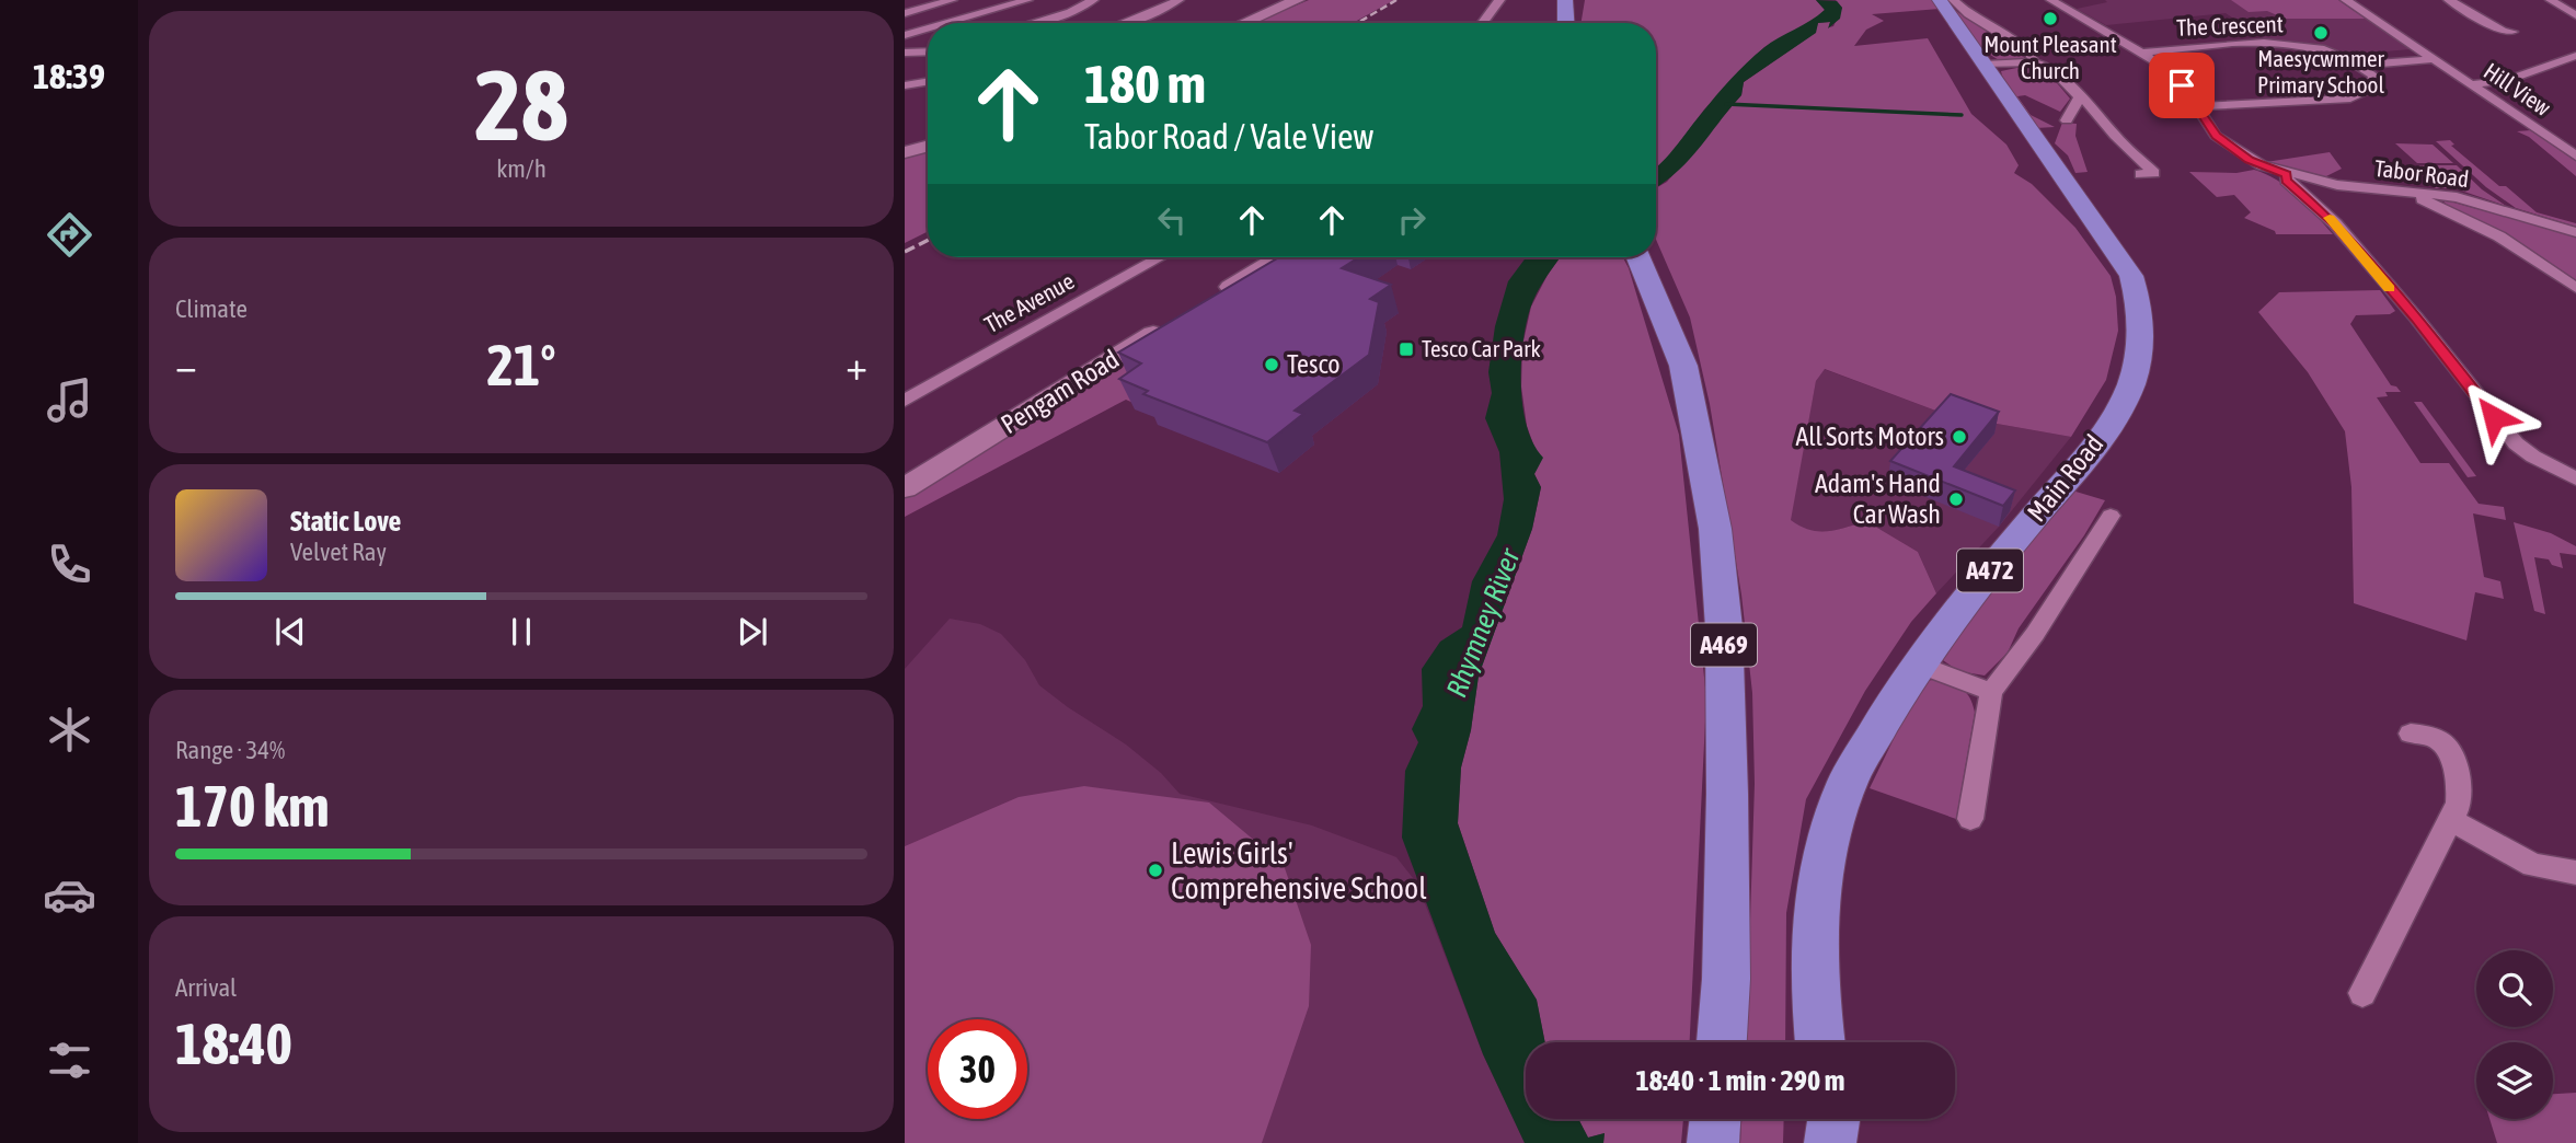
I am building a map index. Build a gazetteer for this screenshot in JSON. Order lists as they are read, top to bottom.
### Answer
{
  "streets": {
    "main road": ["Main Road", "A472", "A469"],
    "street": [
      "The Crescent",
      "Hill View",
      "Tabor Road",
      "The Avenue",
      "Pengam Road"
    ]
  },
  "crossings": [
    ["The Crescent", "Hill View"],
    ["The Crescent", "Tabor Road"]
  ],
  "water": ["Rhymney River"],
  "places": {
    "other": [
      "Mount Pleasant Church",
      "Maesycwmmer Primary School",
      "Tesco",
      "All Sorts Motors",
      "Adam's Hand Car Wash",
      "Lewis Girls' Comprehensive School"
    ],
    "transit": ["Tesco Car Park"]
  },
  "page": {
    "tabs": "18:39",
    "tile": [
      ["28", "km/h"],
      "Climate",
      ["Range · 34%", "170 km"],
      ["Arrival", "18:40"]
    ],
    "turn": ["180 m", "Tabor Road / Vale View"],
    "heat": ["−", "21°", "+"],
    "song": ["Static Love", "Velvet Ray"],
    "limit": "30",
    "trip": "18:40 · 1 min · 290 m"
  }
}
